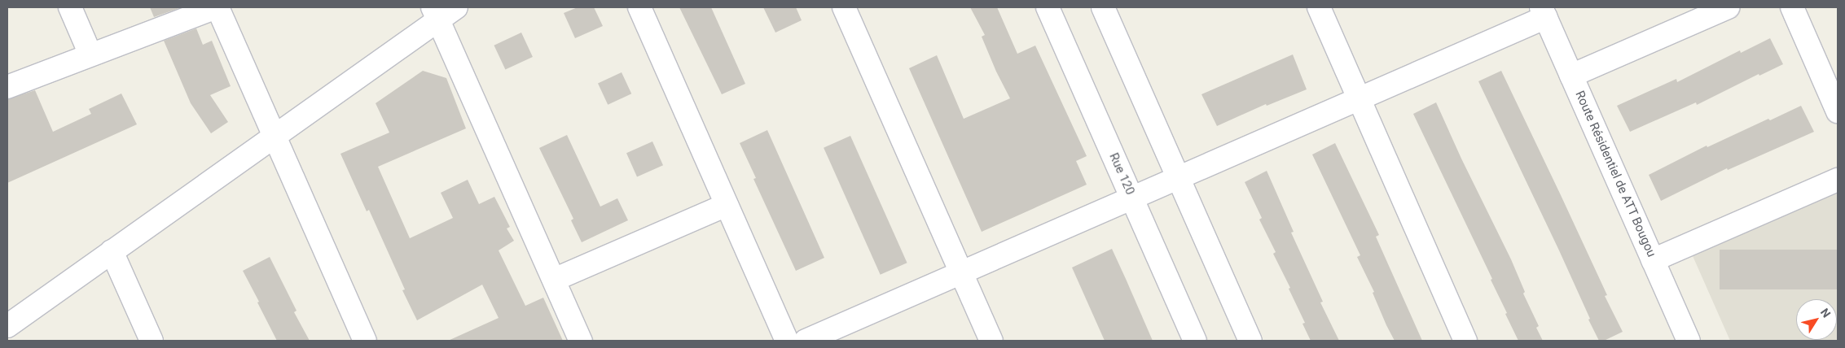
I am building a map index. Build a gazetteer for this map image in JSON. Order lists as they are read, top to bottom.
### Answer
{
  "streets": {
    "street": ["Rue 120", "Route Résidentiel de ATT Bougou"]
  },
  "north": "top right"
}
